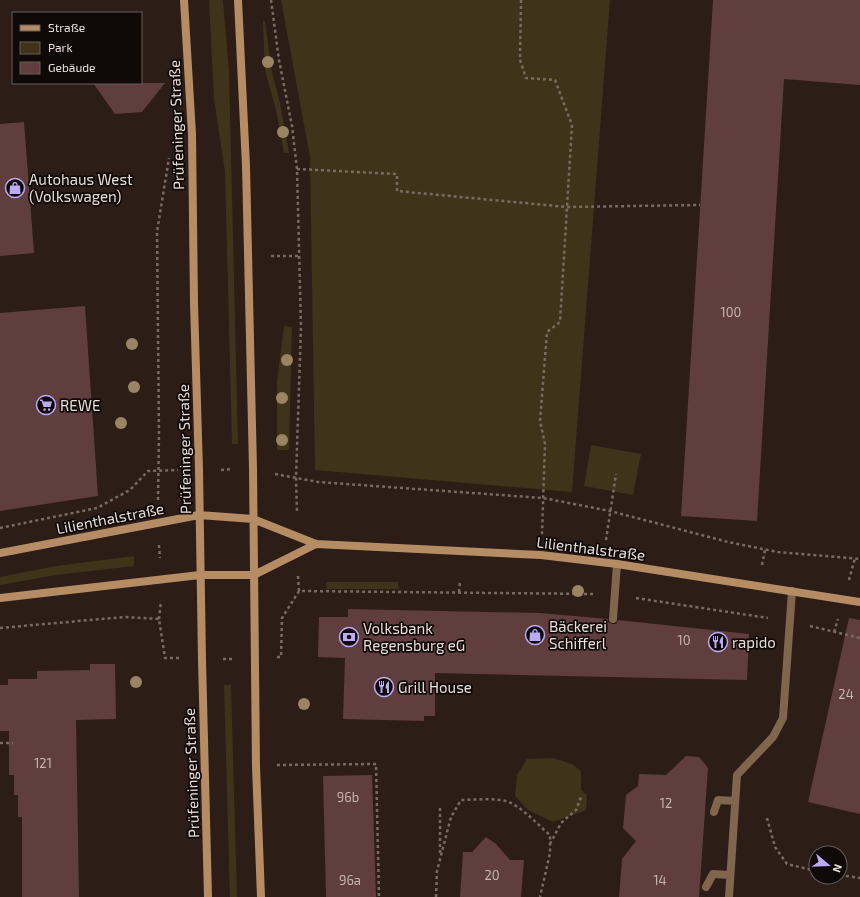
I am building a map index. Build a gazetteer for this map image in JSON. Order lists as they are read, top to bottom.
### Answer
{
  "streets": {
    "street": ["Prüfeninger Straße", "Lilienthalstraße"]
  },
  "crossings": [
    ["Prüfeninger Straße", "Lilienthalstraße"]
  ],
  "places": {
    "shop": ["Autohaus West (Volkswagen)", "Bäckerei Schifferl"],
    "supermarket": ["REWE"],
    "bank": ["Volksbank Regensburg eG"],
    "restaurant": ["rapido", "Grill House"]
  },
  "house_numbers": [
    "100",
    "10",
    "24",
    "121",
    "96b",
    "12",
    "20",
    "96a",
    "14"
  ],
  "legend": ["Straße", "Park", "Gebäude"],
  "north": "right"
}
